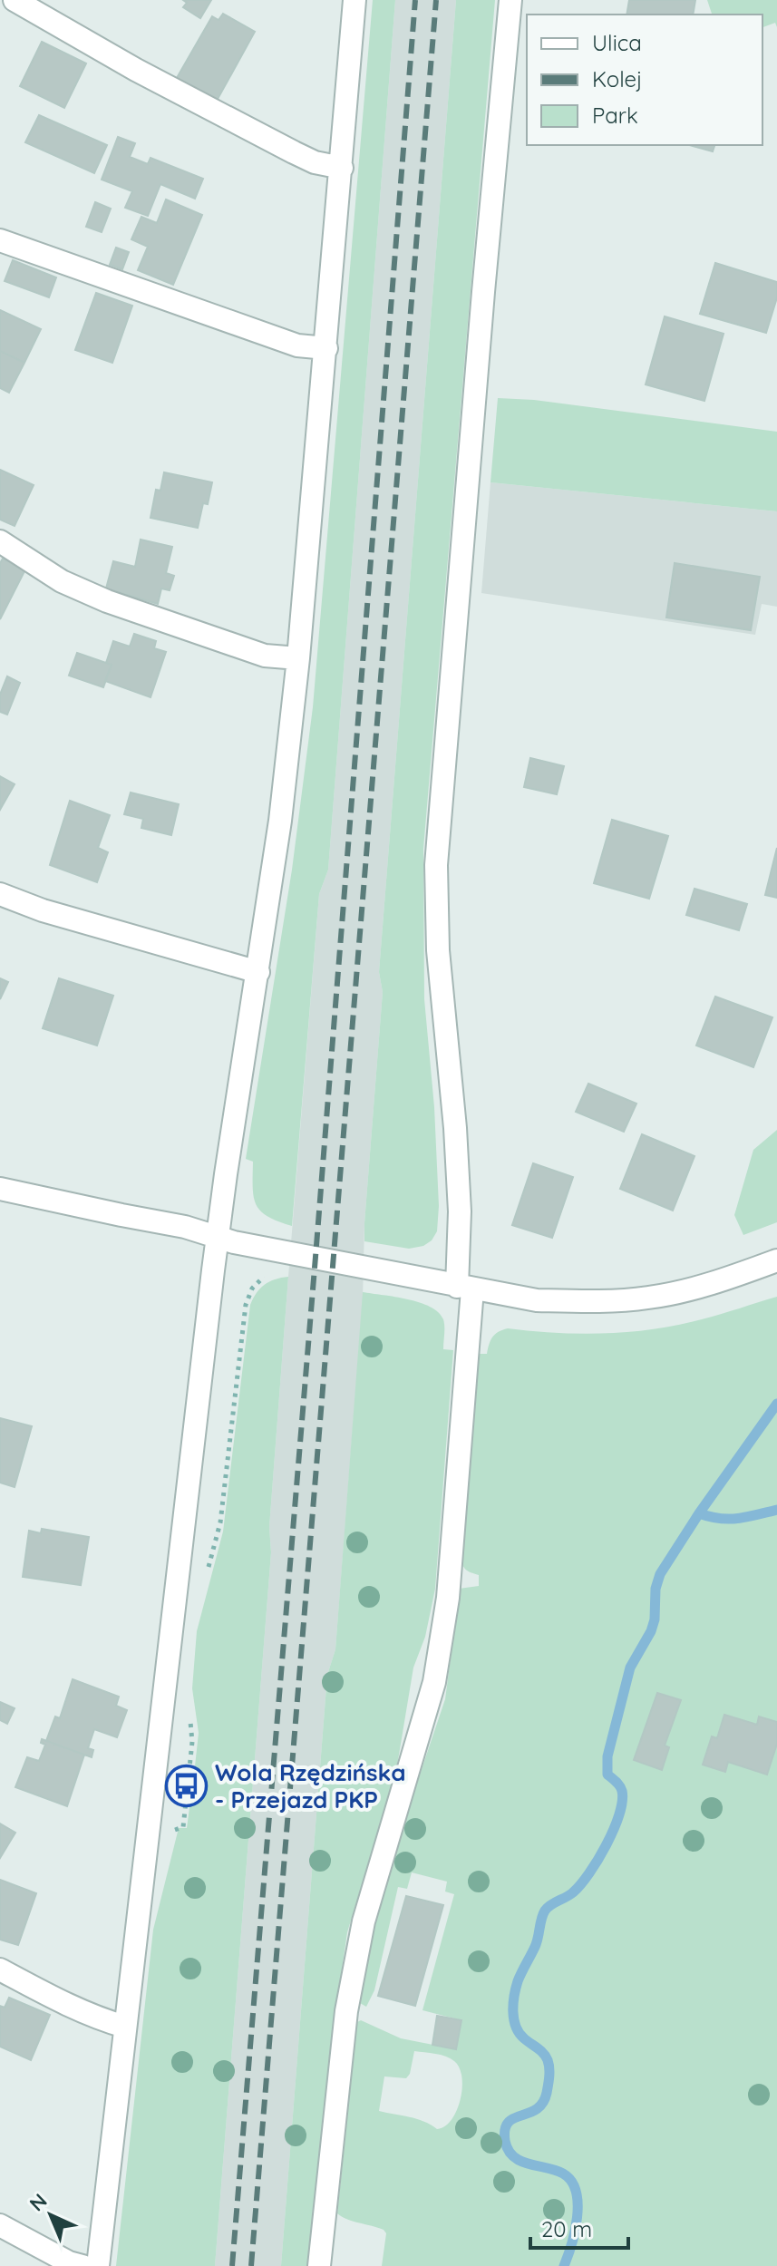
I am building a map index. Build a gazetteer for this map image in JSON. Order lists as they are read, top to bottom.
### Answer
{
  "places": {
    "bus stop": ["Wola Rzędzińska - Przejazd PKP"]
  },
  "legend": ["Ulica", "Kolej", "Park"],
  "scale_bar": "20 m",
  "north": "top left"
}
